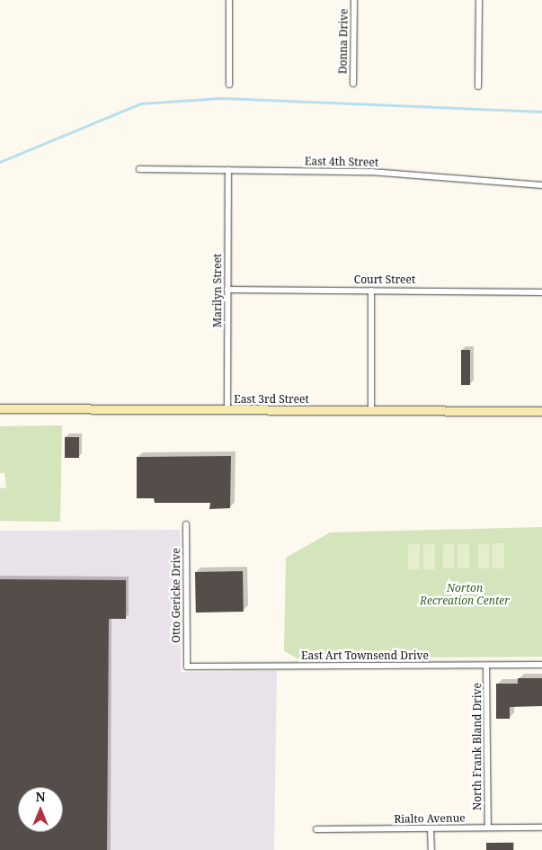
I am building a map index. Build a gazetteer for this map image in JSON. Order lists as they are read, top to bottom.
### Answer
{
  "streets": {
    "main road": ["East 3rd Street"],
    "street": [
      "Donna Drive",
      "East 4th Street",
      "Court Street",
      "Marilyn Street",
      "Otto Gericke Drive",
      "East Art Townsend Drive",
      "North Frank Bland Drive",
      "Rialto Avenue"
    ]
  },
  "crossings": [
    ["East 4th Street", "Marilyn Street"],
    ["Court Street", "Marilyn Street"],
    ["Marilyn Street", "East 3rd Street"],
    ["Otto Gericke Drive", "East Art Townsend Drive"],
    ["East Art Townsend Drive", "North Frank Bland Drive"],
    ["North Frank Bland Drive", "Rialto Avenue"]
  ],
  "parks": ["Norton Recreation Center"],
  "north": "top"
}
